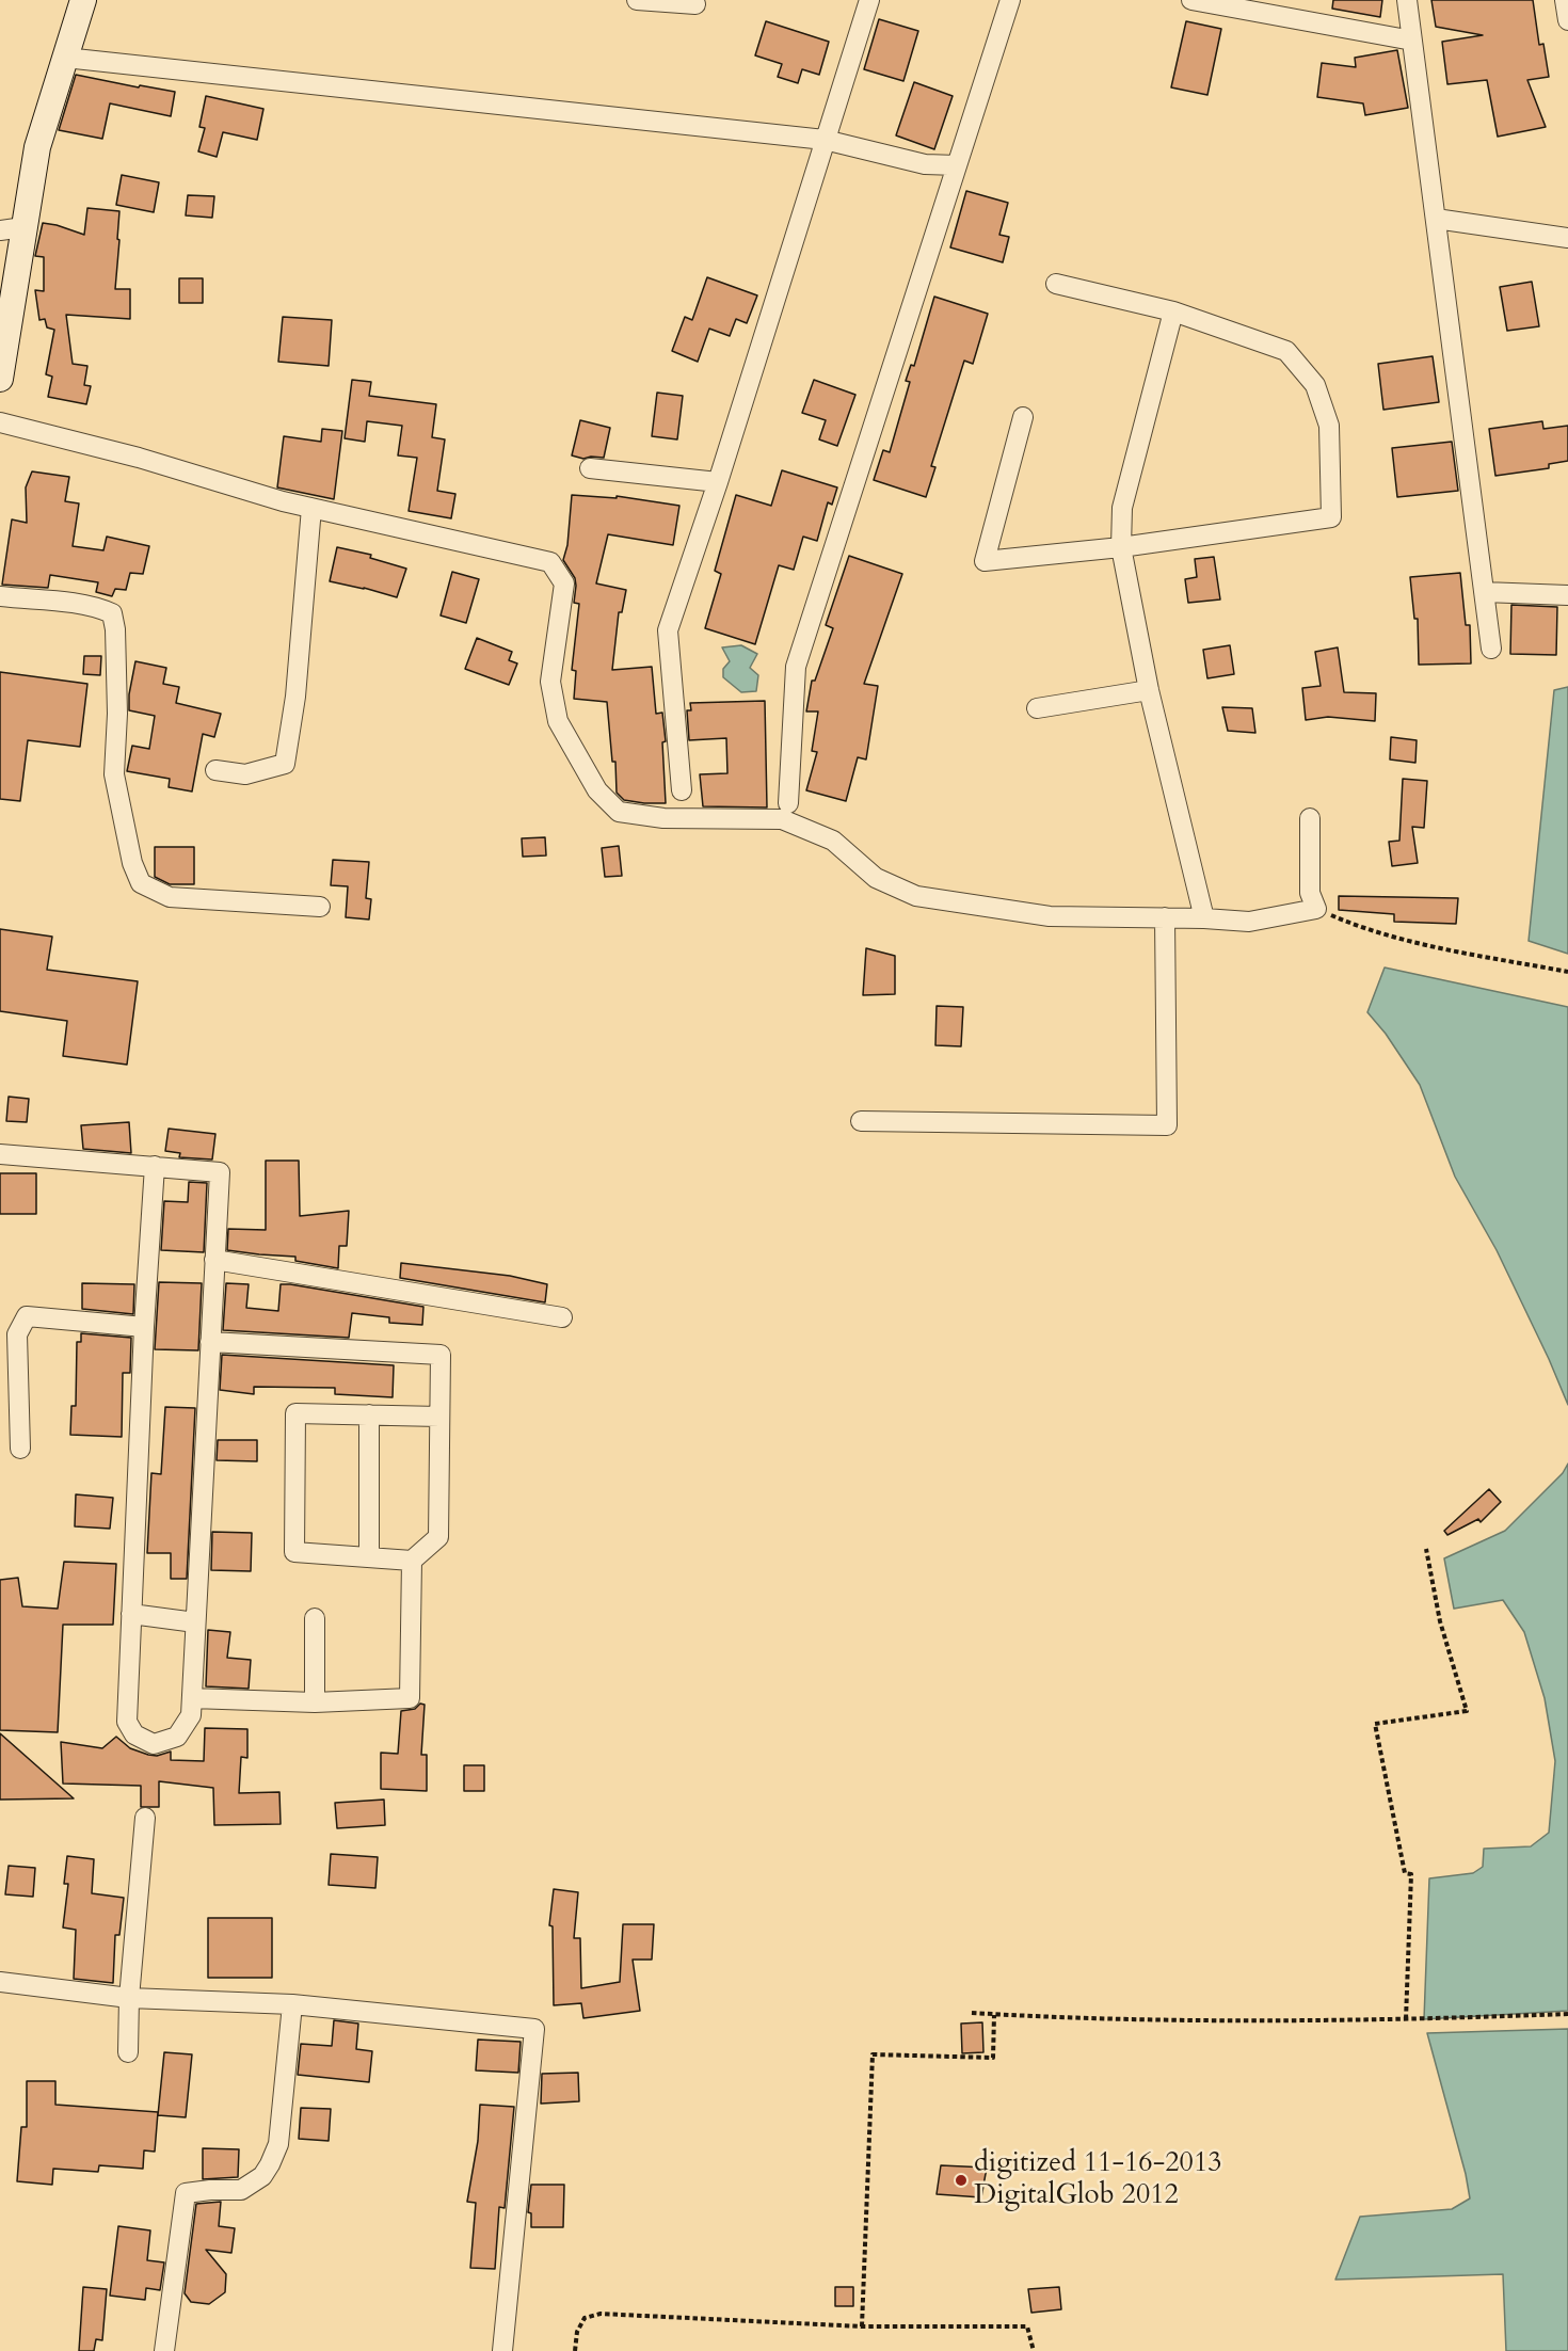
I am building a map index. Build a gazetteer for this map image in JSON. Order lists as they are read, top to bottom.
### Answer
{
  "places": ["digitized 11-16-2013 DigitalGlob 2012"]
}
